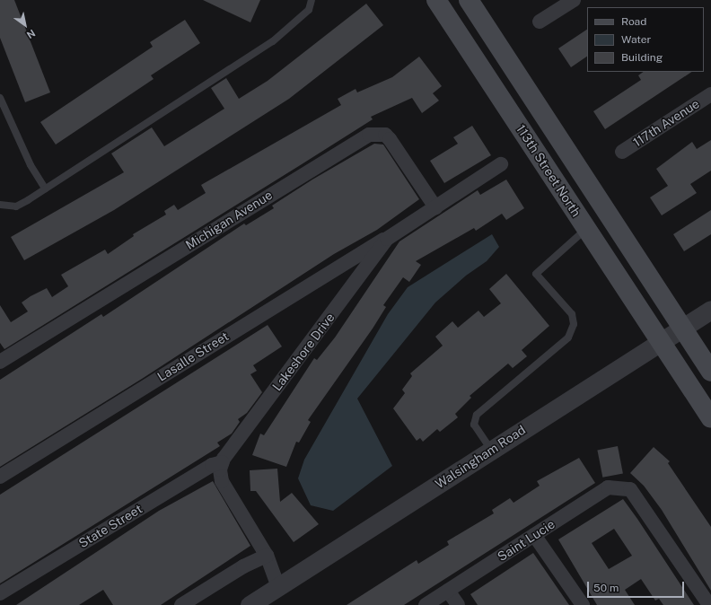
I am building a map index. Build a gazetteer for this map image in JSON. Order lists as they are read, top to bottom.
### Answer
{
  "streets": {
    "main road": ["113th Street North"],
    "street": [
      "117th Avenue",
      "Michigan Avenue",
      "Lakeshore Drive",
      "Lasalle Street",
      "Walsingham Road",
      "State Street",
      "Saint Lucie"
    ]
  },
  "crossings": [
    ["113th Street North", "Walsingham Road"],
    ["Michigan Avenue", "Lakeshore Drive"],
    ["Lakeshore Drive", "Lasalle Street"],
    ["Lakeshore Drive", "State Street"]
  ],
  "legend": ["Road", "Water", "Building"],
  "scale_bar": "50 m",
  "north": "bottom right"
}
